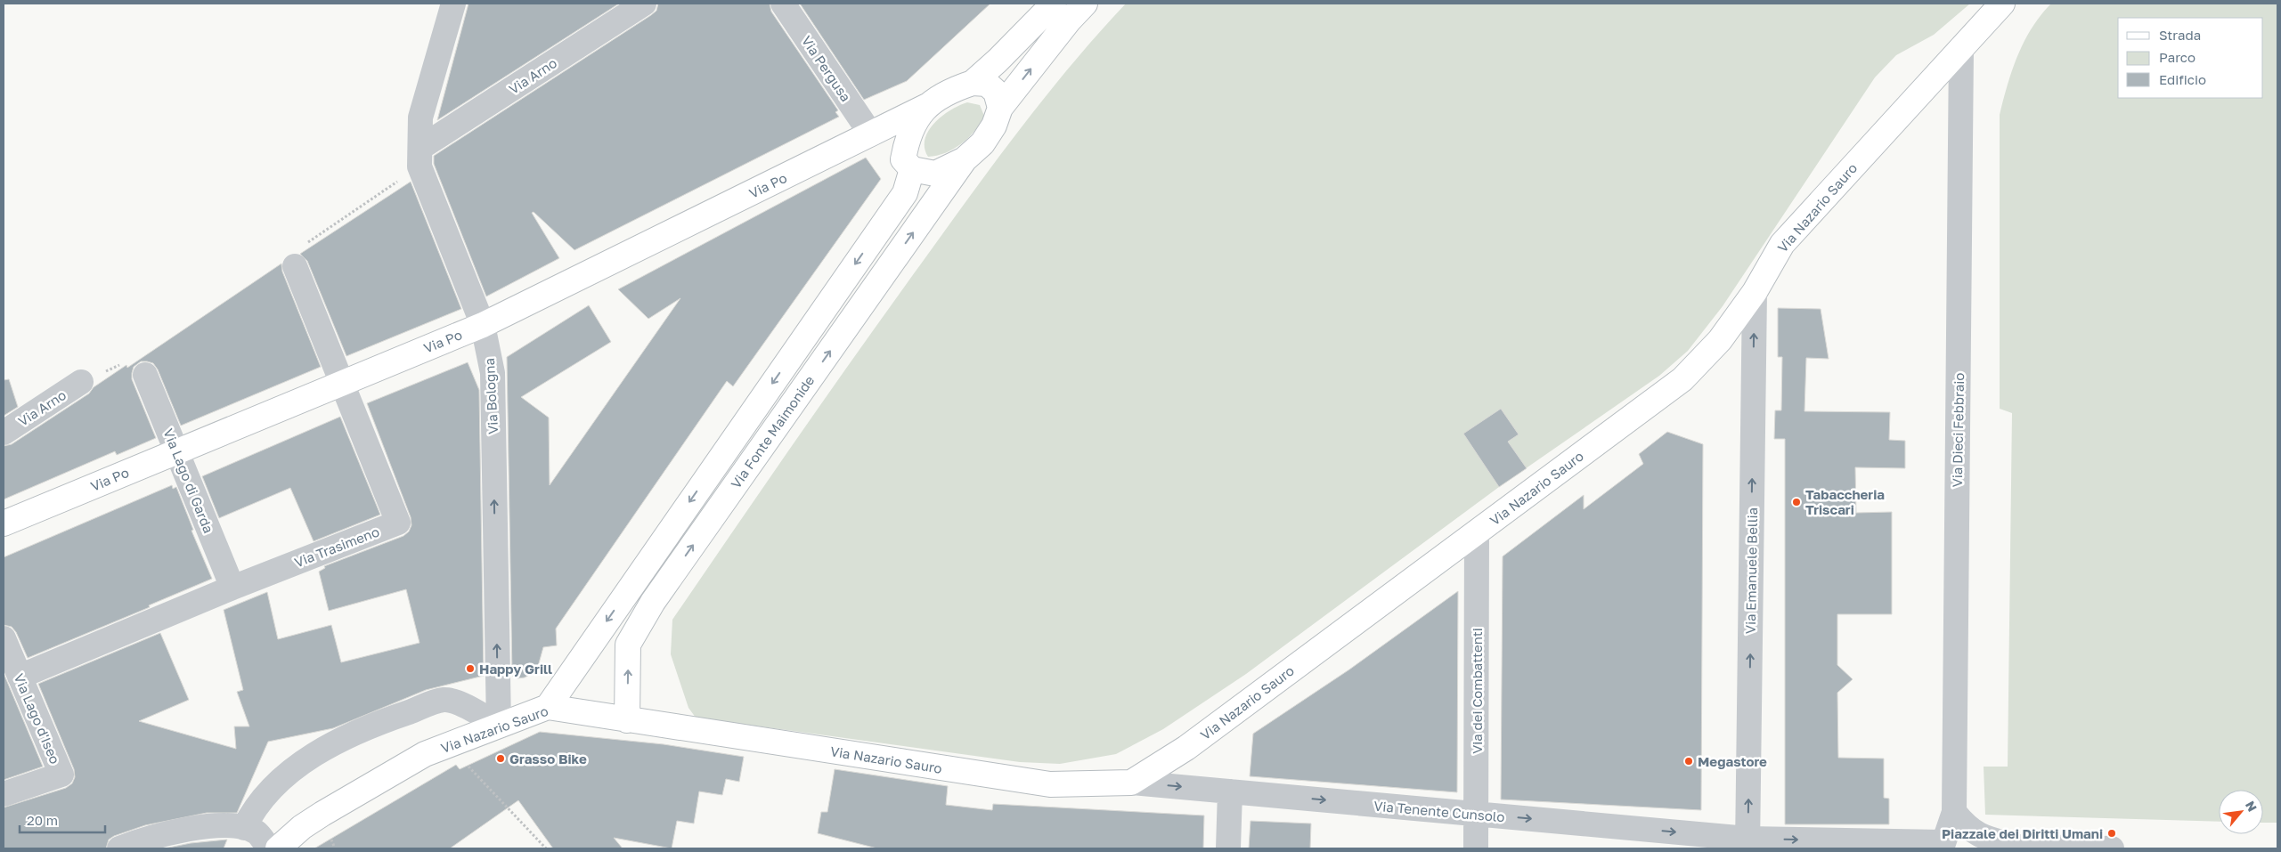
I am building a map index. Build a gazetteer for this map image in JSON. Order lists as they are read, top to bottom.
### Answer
{
  "streets": {
    "street": [
      "Via Pergusa",
      "Via Arno",
      "Via Po",
      "Via Nazario Sauro",
      "Via Bologna",
      "Via Dieci Febbraio",
      "Via Fonte Maimonide",
      "Via Lago di Garda",
      "Via Trasimeno",
      "Via Emanuele Bellia",
      "Via dei Combattenti",
      "Via Lago d'Iseo",
      "Via Tenente Cunsolo"
    ]
  },
  "crossings": [
    ["Via Pergusa", "Via Po"],
    ["Via Arno", "Via Bologna"],
    ["Via Po", "Via Bologna"],
    ["Via Po", "Via Fonte Maimonide"],
    ["Via Po", "Via Lago di Garda"],
    ["Via Po", "Via Trasimeno"],
    ["Via Nazario Sauro", "Via Bologna"],
    ["Via Nazario Sauro", "Via Dieci Febbraio"],
    ["Via Nazario Sauro", "Via Fonte Maimonide"],
    ["Via Nazario Sauro", "Via Emanuele Bellia"],
    ["Via Nazario Sauro", "Via dei Combattenti"],
    ["Via Nazario Sauro", "Via Tenente Cunsolo"],
    ["Via Lago di Garda", "Via Trasimeno"],
    ["Via Trasimeno", "Via Lago d'Iseo"],
    ["Via Emanuele Bellia", "Via Tenente Cunsolo"],
    ["Via dei Combattenti", "Via Tenente Cunsolo"]
  ],
  "one_way": ["Via Bologna", "Via Emanuele Bellia", "Via Tenente Cunsolo"],
  "places": [
    "Tabaccheria Triscari",
    "Happy Grill",
    "Grasso Bike",
    "Megastore",
    "Piazzale dei Diritti Umani"
  ],
  "legend": ["Strada", "Parco", "Edificio"],
  "scale_bar": "20 m",
  "north": "top right"
}
